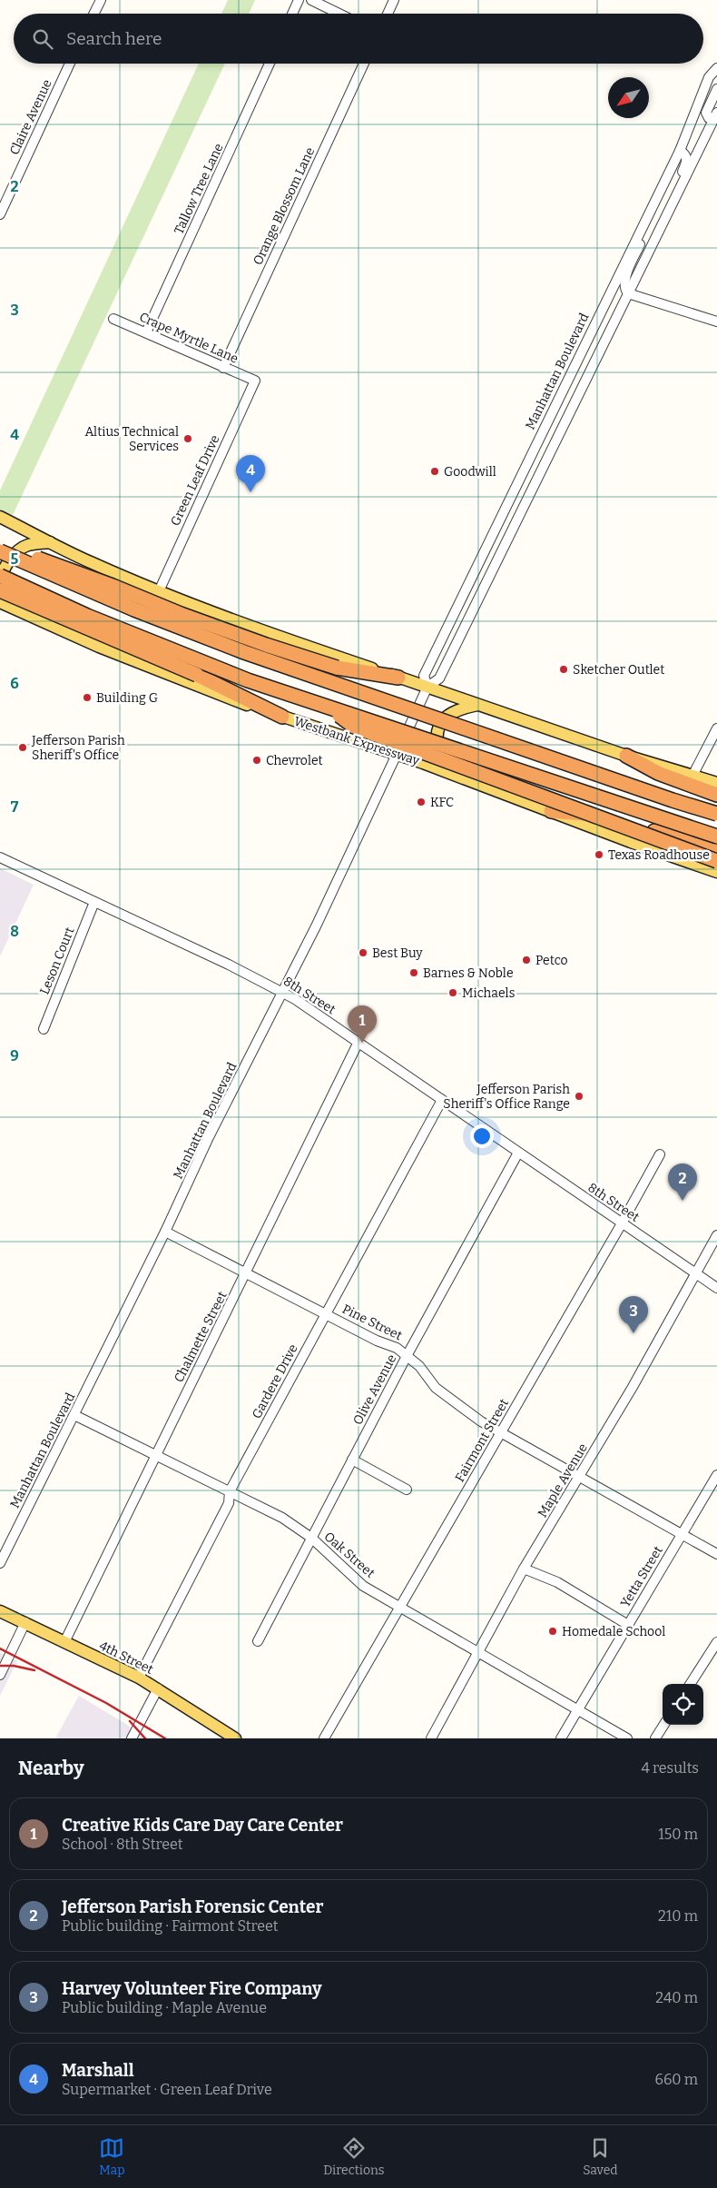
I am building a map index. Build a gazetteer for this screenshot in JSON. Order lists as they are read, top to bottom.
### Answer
{
  "streets": {
    "highway": ["Westbank Expressway"],
    "main road": ["4th Street"],
    "street": [
      "Claire Avenue",
      "Tallow Tree Lane",
      "Orange Blossom Lane",
      "Crape Myrtle Lane",
      "Manhattan Boulevard",
      "Green Leaf Drive",
      "Leson Court",
      "8th Street",
      "Pine Street",
      "Chalmette Street",
      "Gardere Drive",
      "Olive Avenue",
      "Fairmont Street",
      "Maple Avenue",
      "Oak Street",
      "Yetta Street"
    ]
  },
  "crossings": [
    ["Tallow Tree Lane", "Crape Myrtle Lane"],
    ["Orange Blossom Lane", "Crape Myrtle Lane"],
    ["Crape Myrtle Lane", "Green Leaf Drive"],
    ["Manhattan Boulevard", "Westbank Expressway"],
    ["Manhattan Boulevard", "8th Street"],
    ["Manhattan Boulevard", "Pine Street"],
    ["Manhattan Boulevard", "Oak Street"],
    ["Leson Court", "8th Street"],
    ["8th Street", "Chalmette Street"],
    ["8th Street", "Gardere Drive"],
    ["8th Street", "Olive Avenue"],
    ["8th Street", "Fairmont Street"],
    ["8th Street", "Maple Avenue"],
    ["Pine Street", "Chalmette Street"],
    ["Pine Street", "Gardere Drive"],
    ["Pine Street", "Olive Avenue"],
    ["Pine Street", "Fairmont Street"],
    ["Pine Street", "Maple Avenue"],
    ["Pine Street", "Yetta Street"],
    ["Chalmette Street", "Oak Street"],
    ["Chalmette Street", "4th Street"],
    ["Gardere Drive", "Oak Street"],
    ["Gardere Drive", "4th Street"],
    ["Olive Avenue", "Oak Street"],
    ["Fairmont Street", "Oak Street"],
    ["Maple Avenue", "Oak Street"],
    ["Oak Street", "Yetta Street"]
  ],
  "places": [
    "Altius Technical Services",
    "Goodwill",
    "Sketcher Outlet",
    "Building G",
    "Jefferson Parish Sheriff's Office",
    "Chevrolet",
    "KFC",
    "Texas Roadhouse",
    "Best Buy",
    "Petco",
    "Barnes & Noble",
    "Michaels",
    "Jefferson Parish Sheriff's Office Range",
    "Homedale School"
  ],
  "north": "bottom left",
  "page": {
    "search": "Search here",
    "pins": [
      "4",
      "1",
      "2",
      "3"
    ],
    "heading": ["Nearby", "4 results"],
    "list": [
      {
        "mark": "1",
        "name": "Creative Kids Care Day Care Center",
        "note": "School · 8th Street",
        "value": "150 m"
      },
      {
        "mark": "2",
        "name": "Jefferson Parish Forensic Center",
        "note": "Public building · Fairmont Street",
        "value": "210 m"
      },
      {
        "mark": "3",
        "name": "Harvey Volunteer Fire Company",
        "note": "Public building · Maple Avenue",
        "value": "240 m"
      },
      {
        "mark": "4",
        "name": "Marshall",
        "note": "Supermarket · Green Leaf Drive",
        "value": "660 m"
      }
    ],
    "nav": ["Map", "Directions", "Saved"]
  },
  "grid": {
    "rows": [
      "2",
      "3",
      "4",
      "5",
      "6",
      "7",
      "8",
      "9"
    ]
  }
}
